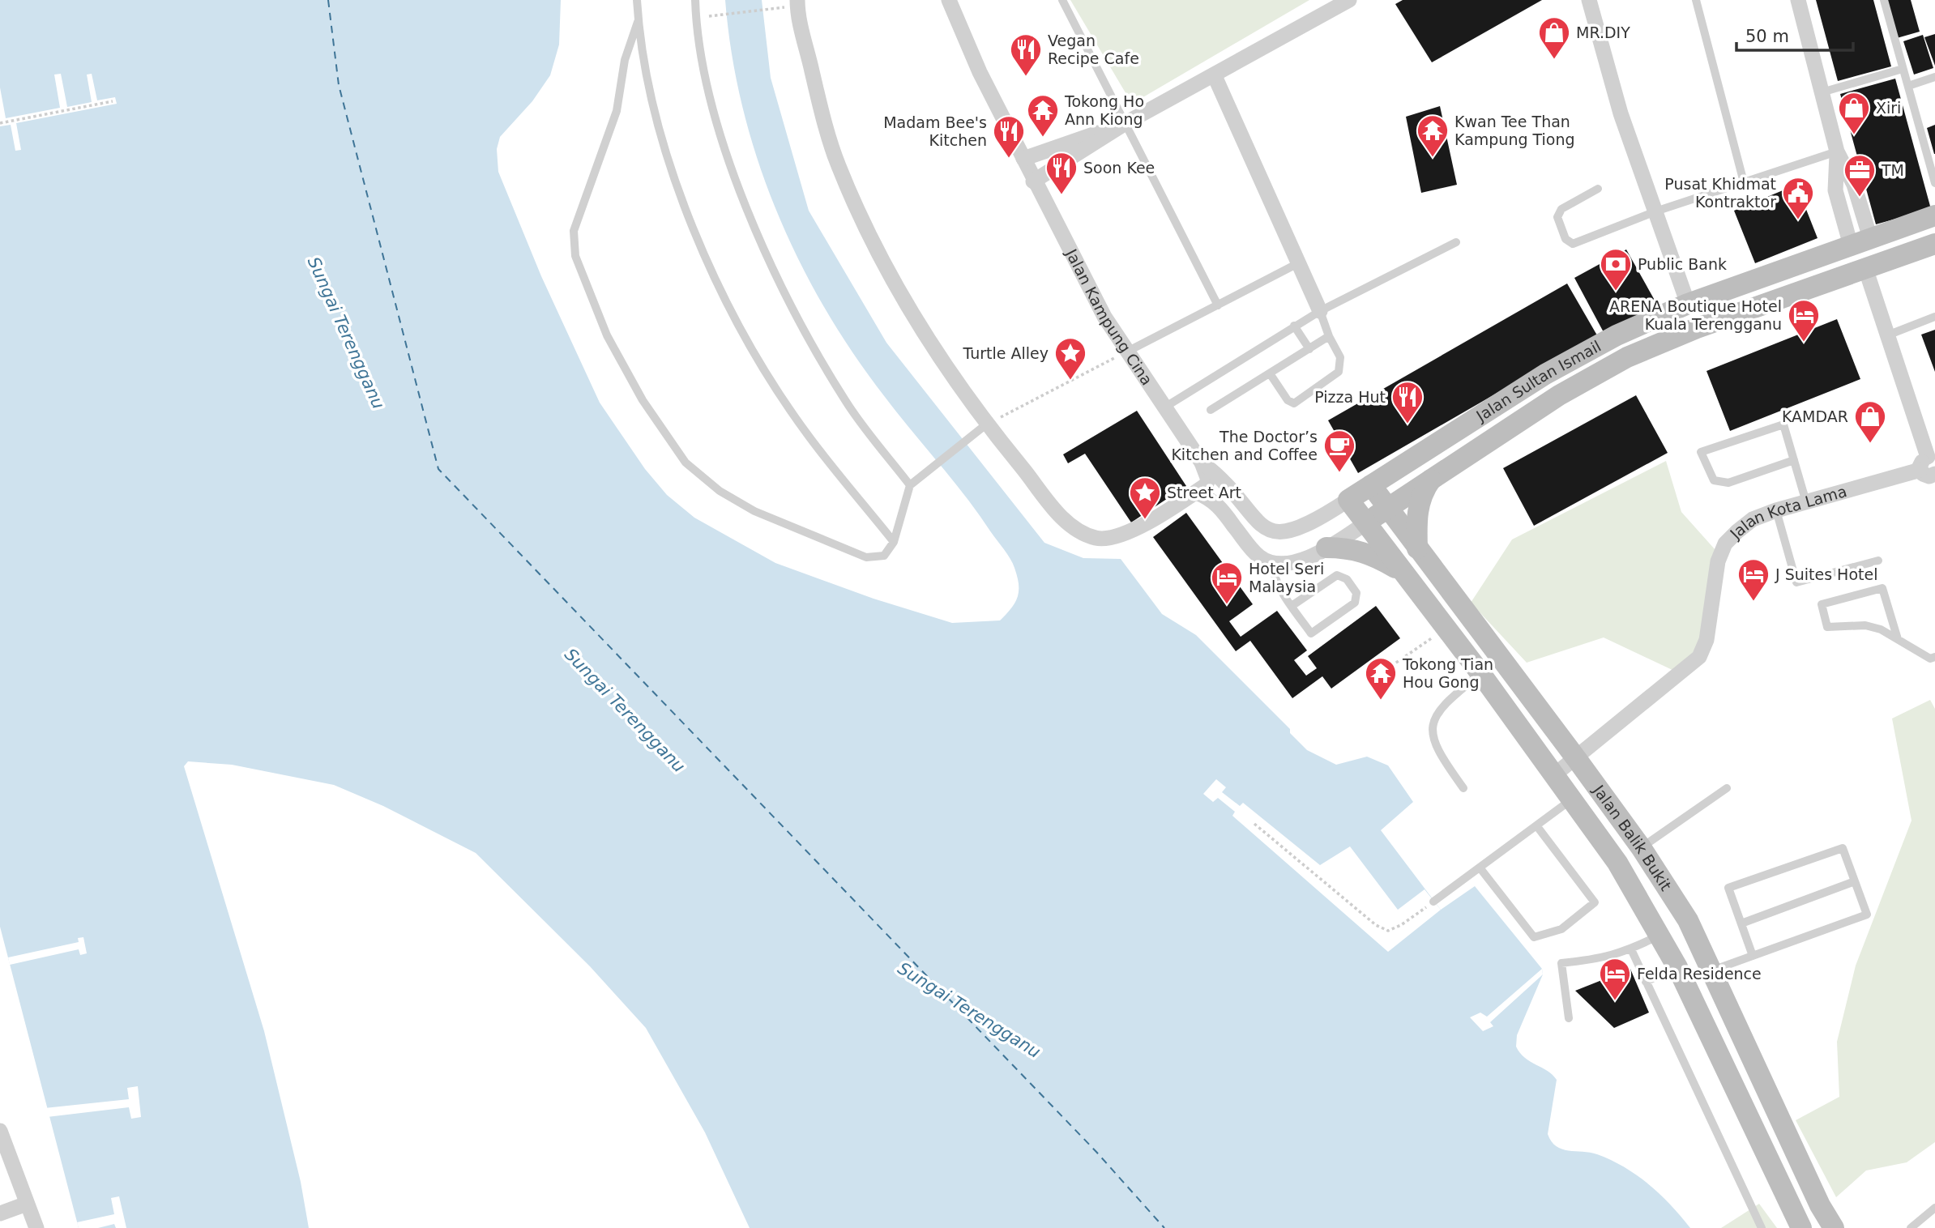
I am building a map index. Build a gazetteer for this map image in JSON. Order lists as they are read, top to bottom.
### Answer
{
  "streets": {
    "main road": ["Jalan Sultan Ismail", "Jalan Balik Bukit"],
    "street": ["Jalan Kampung Cina", "Jalan Kota Lama"]
  },
  "crossings": [
    ["Jalan Kampung Cina", "Jalan Sultan Ismail"],
    ["Jalan Kampung Cina", "Jalan Balik Bukit"],
    ["Jalan Sultan Ismail", "Jalan Balik Bukit"],
    ["Jalan Kota Lama", "Jalan Balik Bukit"]
  ],
  "water": ["Sungai Terengganu"],
  "places": {
    "shop": ["MR.DIY", "Xiri", "KAMDAR"],
    "restaurant": [
      "Vegan Recipe Cafe",
      "Madam Bee's Kitchen",
      "Soon Kee",
      "Pizza Hut"
    ],
    "temple": ["Tokong Ho Ann Kiong", "Kwan Tee Than Kampung Tiong", "Tokong Tian Hou Gong"],
    "office": ["TM"],
    "public building": ["Pusat Khidmat Kontraktor"],
    "bank": ["Public Bank"],
    "hotel": [
      "ARENA Boutique Hotel Kuala Terengganu",
      "J Suites Hotel",
      "Hotel Seri Malaysia",
      "Felda Residence"
    ],
    "place": ["Turtle Alley", "Street Art"],
    "cafe": ["The Doctor’s Kitchen and Coffee"]
  },
  "scale_bar": "50 m"
}
